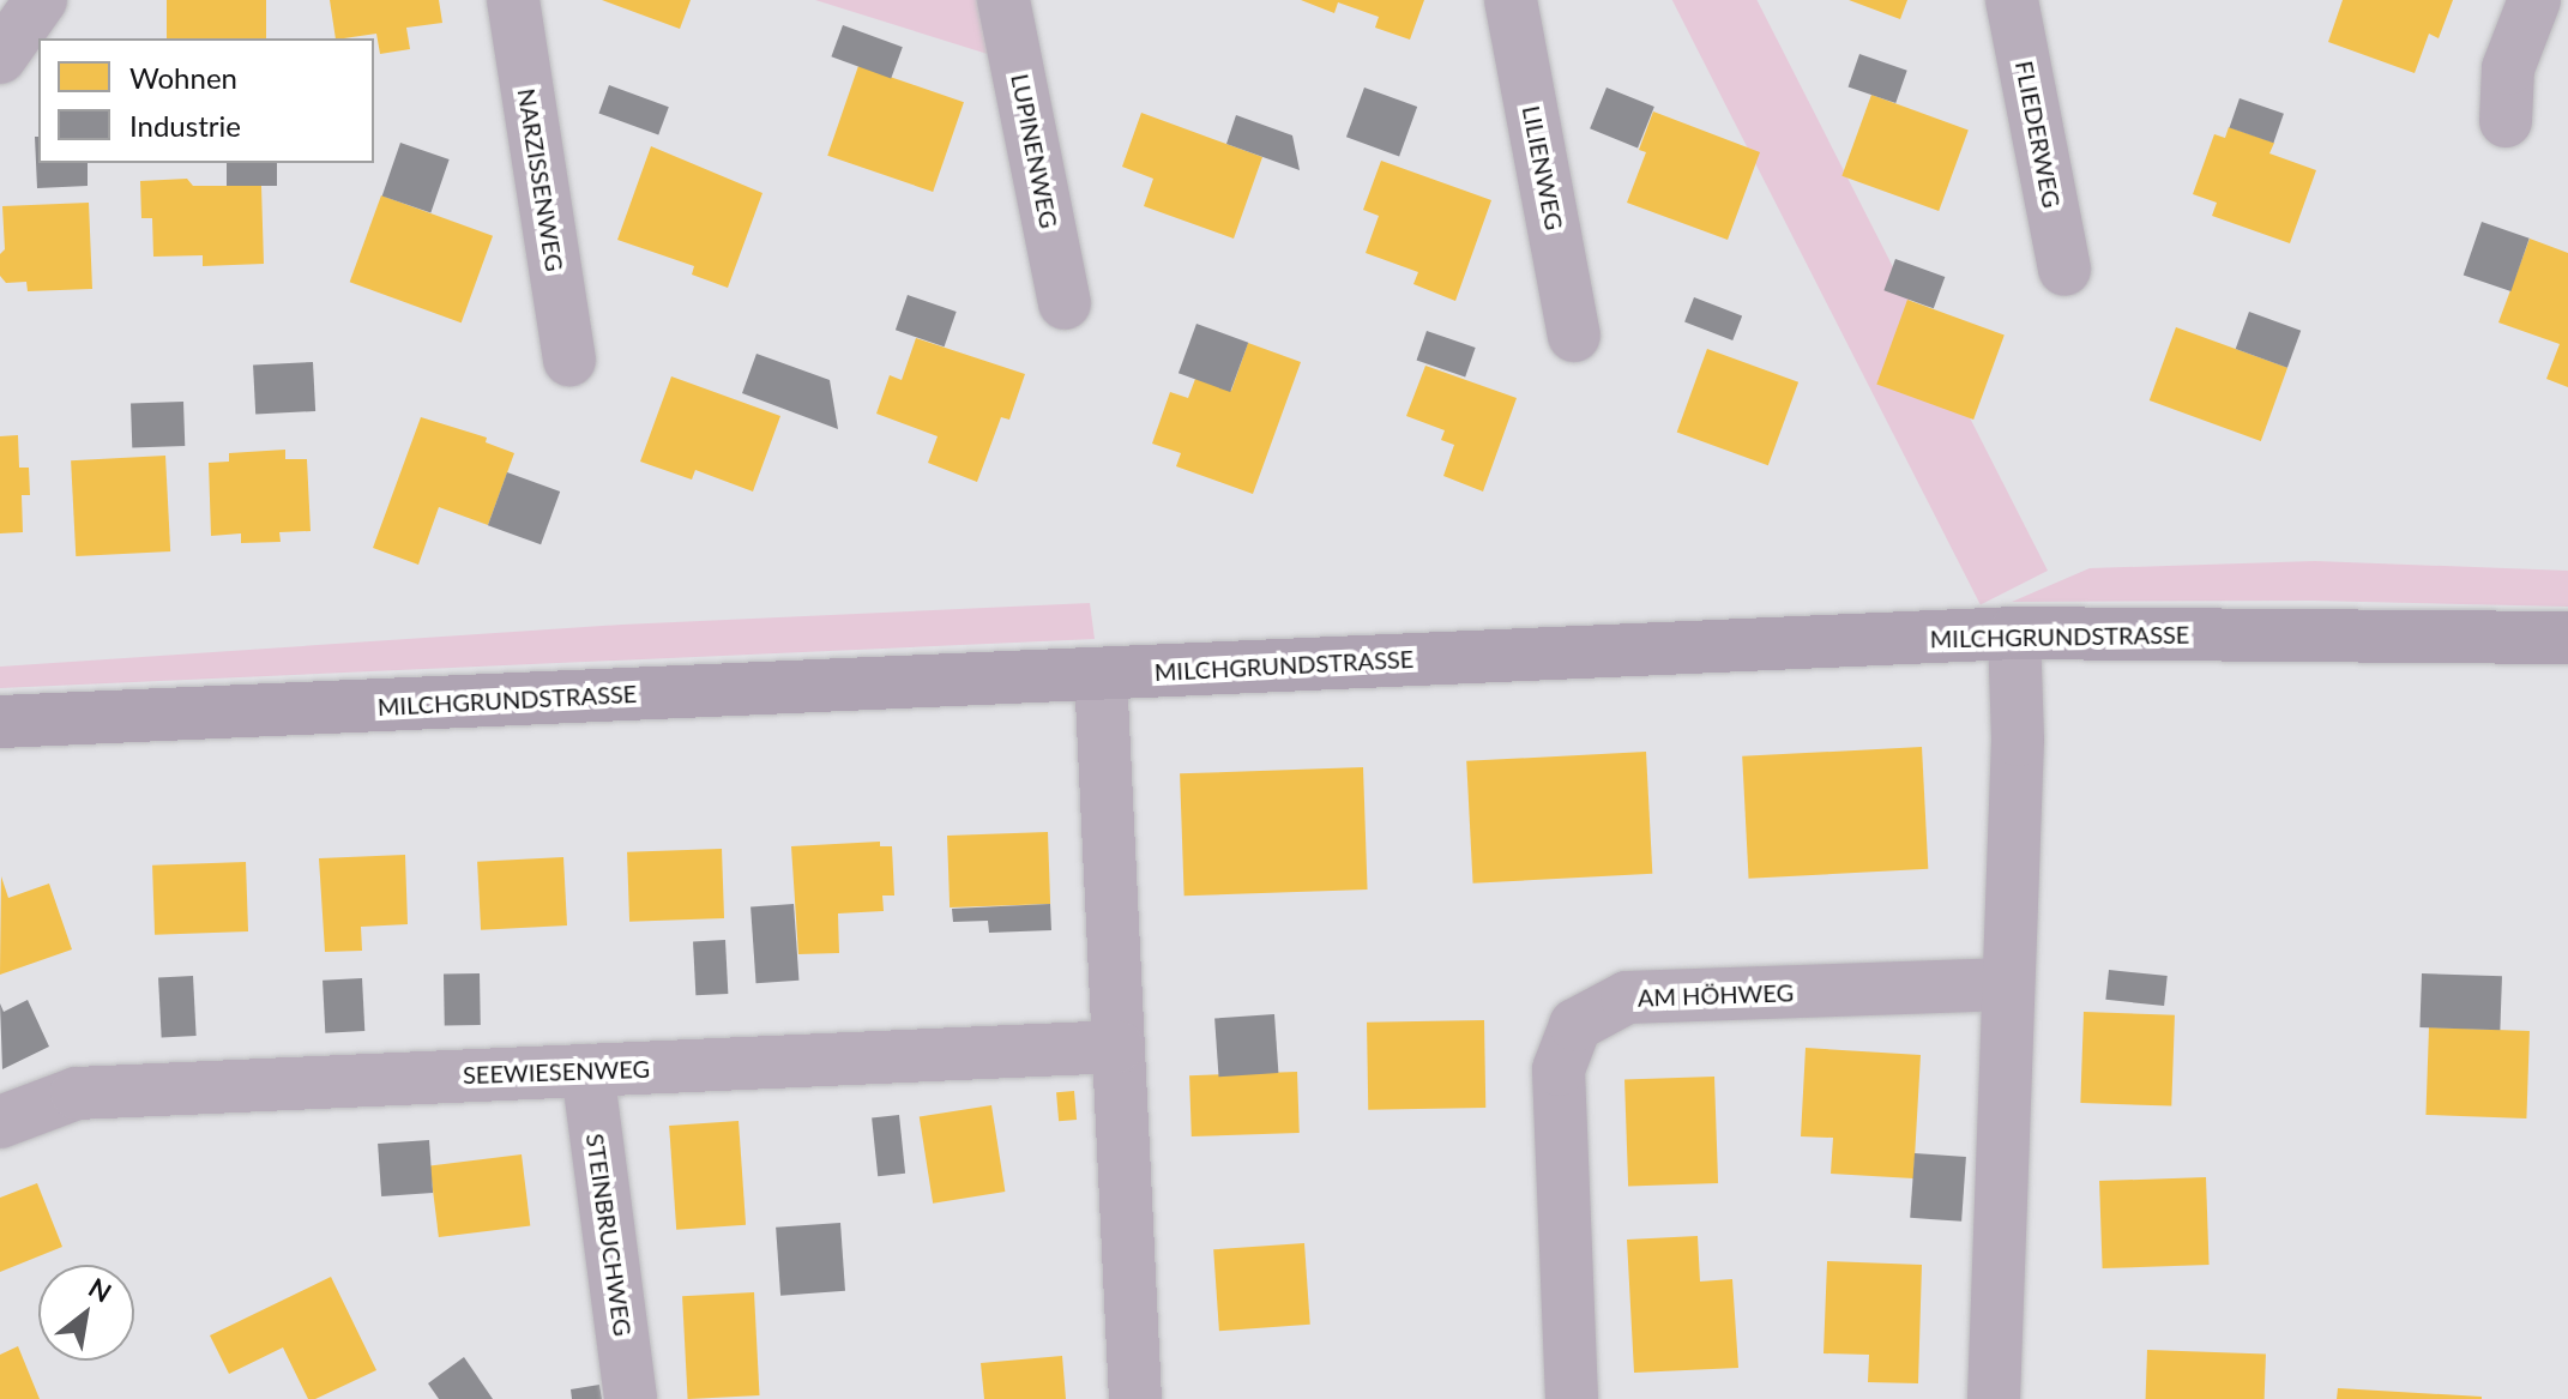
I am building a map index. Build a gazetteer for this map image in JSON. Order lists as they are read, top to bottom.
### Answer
{
  "streets": {
    "street": [
      "FLIEDERWEG",
      "LUPINENWEG",
      "LILIENWEG",
      "NARZISSENWEG",
      "MILCHGRUNDSTRASSE",
      "AM HÖHWEG",
      "SEEWIESENWEG",
      "STEINBRUCHWEG"
    ]
  },
  "crossings": [
    ["SEEWIESENWEG", "STEINBRUCHWEG"]
  ],
  "legend": ["Wohnen", "Industrie"],
  "north": "top right"
}
